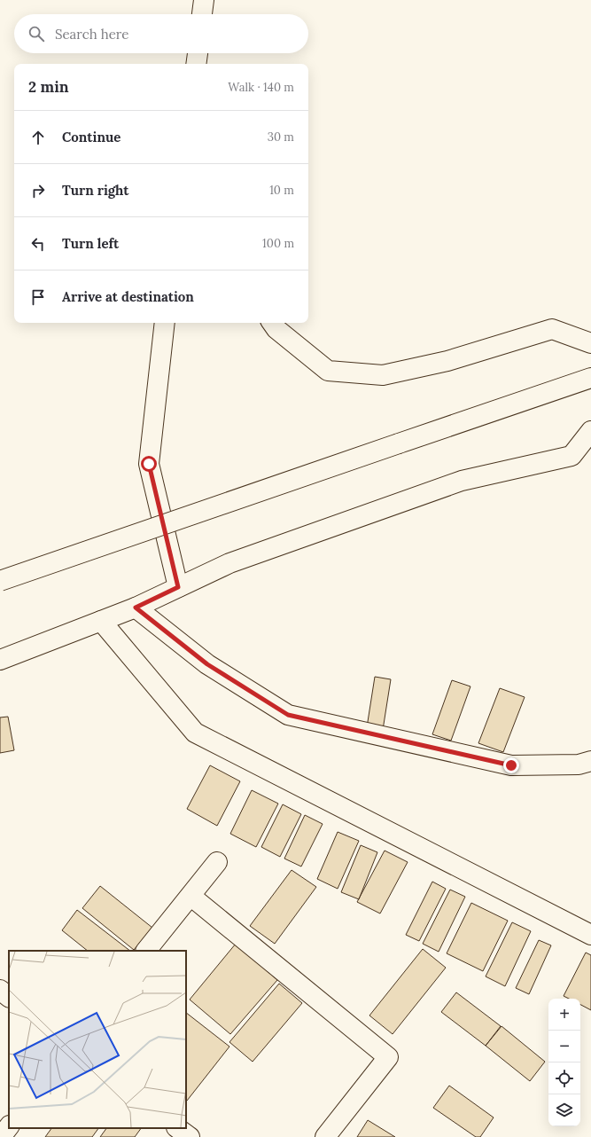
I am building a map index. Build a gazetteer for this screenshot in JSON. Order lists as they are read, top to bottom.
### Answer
{
  "page": {
    "search": "Search here",
    "heading": ["2 min", "Walk · 140 m"],
    "list": [
      ["Continue", "30 m"],
      ["Turn right", "10 m"],
      ["Turn left", "100 m"],
      "Arrive at destination"
    ],
    "map_buttons": ["+", "−"]
  }
}
